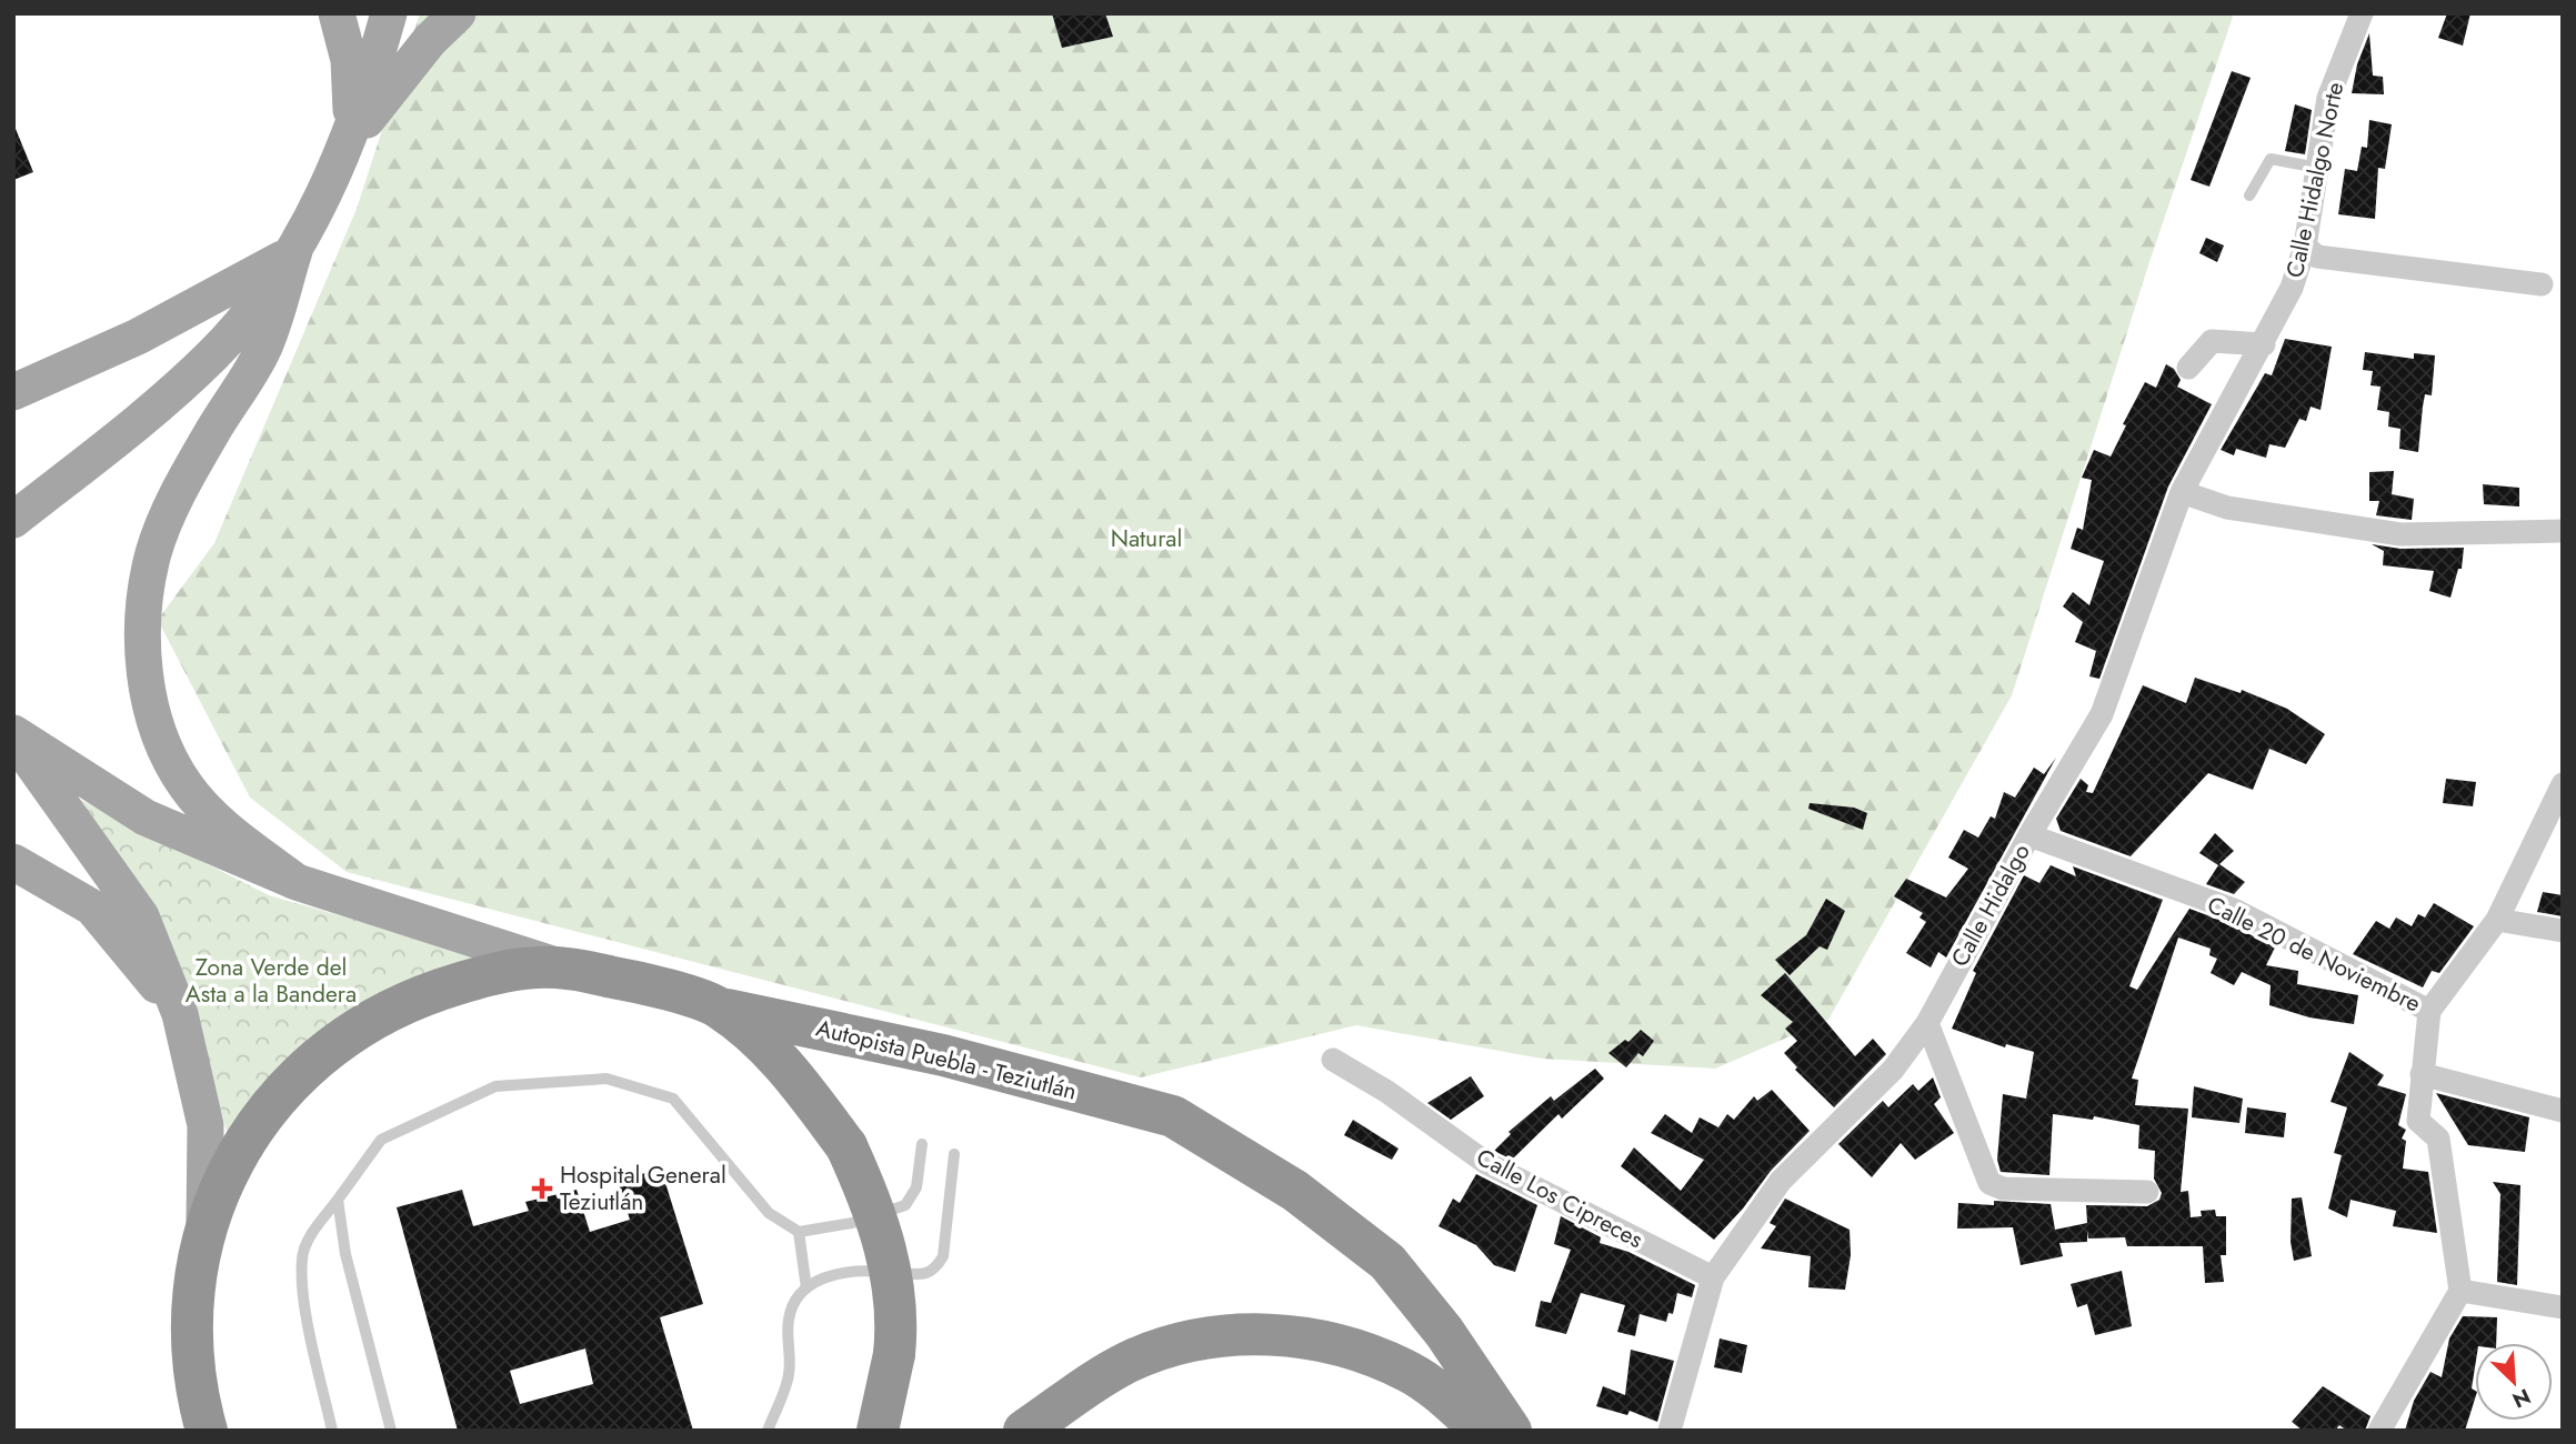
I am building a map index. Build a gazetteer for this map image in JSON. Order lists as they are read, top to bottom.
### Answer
{
  "streets": {
    "highway": ["Autopista Puebla - Teziutlán"],
    "street": [
      "Calle Hidalgo Norte",
      "Calle Hidalgo",
      "Calle 20 de Noviembre",
      "Calle Los Cipreces"
    ]
  },
  "crossings": [
    ["Calle Hidalgo Norte", "Calle Hidalgo"],
    ["Calle Hidalgo", "Calle 20 de Noviembre"],
    ["Calle Hidalgo", "Calle Los Cipreces"]
  ],
  "parks": ["Natural", "Zona Verde del Asta a la Bandera"],
  "places": {
    "health": ["Hospital General Teziutlán"]
  },
  "north": "bottom right"
}
